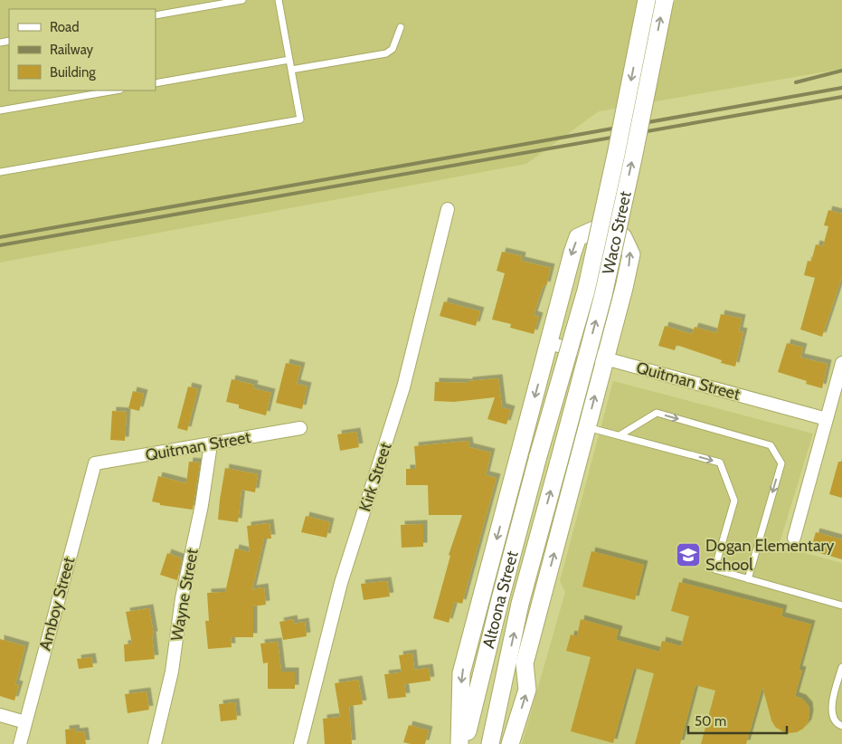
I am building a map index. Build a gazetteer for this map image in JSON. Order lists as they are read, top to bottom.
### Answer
{
  "streets": {
    "main road": ["Waco Street", "Altoona Street"],
    "street": [
      "Quitman Street",
      "Kirk Street",
      "Wayne Street",
      "Amboy Street"
    ]
  },
  "crossings": [
    ["Waco Street", "Altoona Street"],
    ["Quitman Street", "Wayne Street"],
    ["Quitman Street", "Amboy Street"]
  ],
  "places": {
    "school or university": ["Dogan Elementary School"]
  },
  "legend": ["Road", "Railway", "Building"],
  "scale_bar": "50 m"
}
